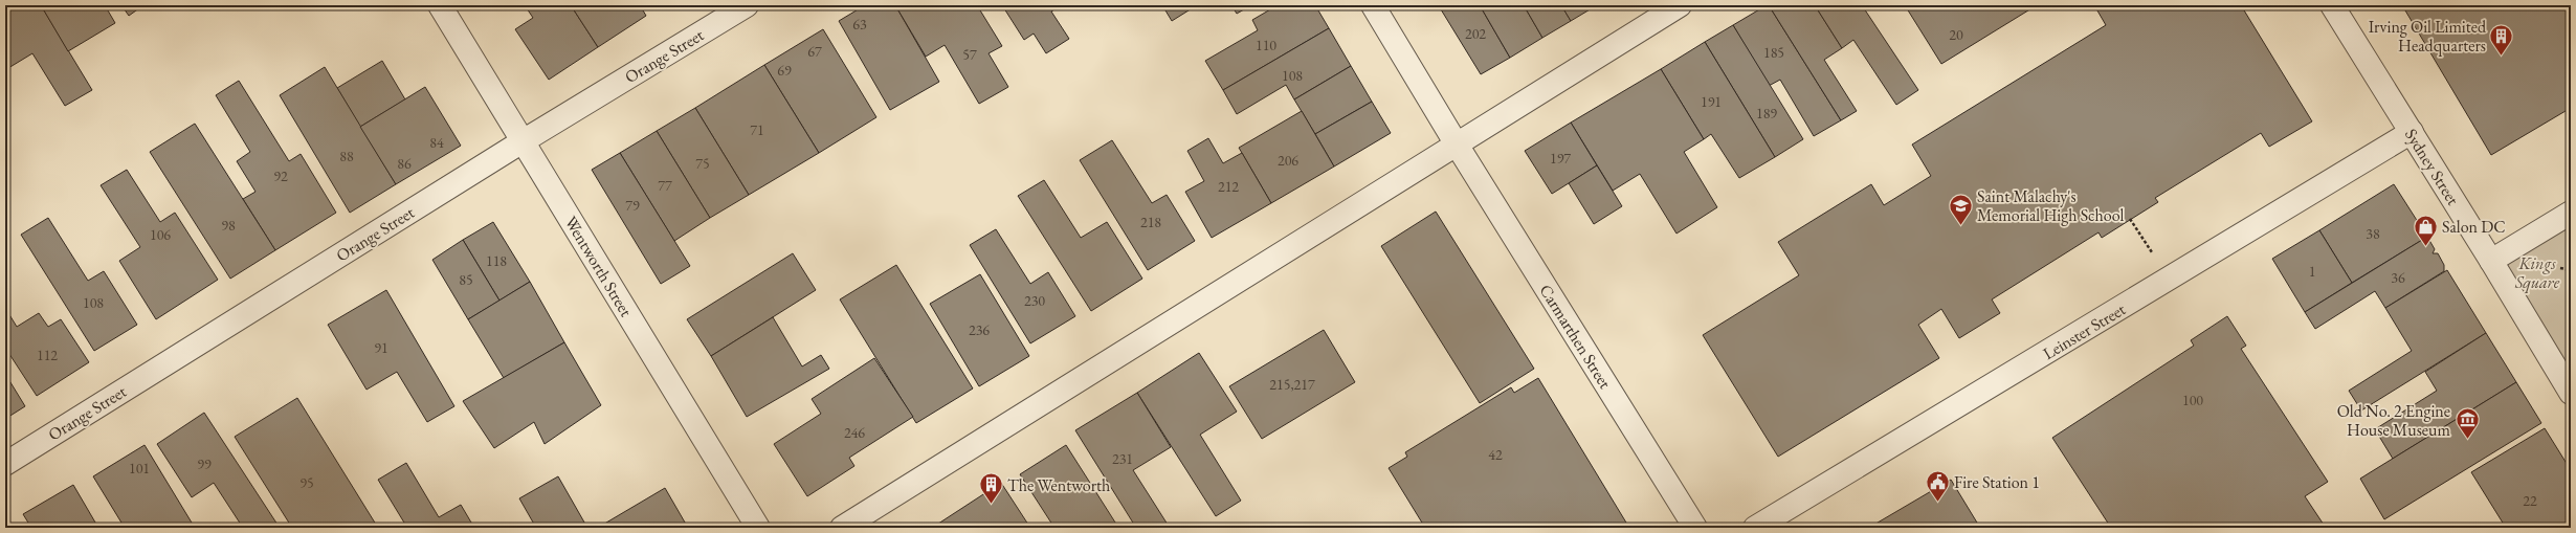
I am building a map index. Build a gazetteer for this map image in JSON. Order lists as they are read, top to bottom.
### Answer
{
  "streets": {
    "street": [
      "Orange Street",
      "Sydney Street",
      "Wentworth Street",
      "Leinster Street",
      "Carmarthen Street"
    ]
  },
  "crossings": [
    ["Orange Street", "Wentworth Street"],
    ["Sydney Street", "Leinster Street"]
  ],
  "parks": ["Kings Square"],
  "places": {
    "building": ["Irving Oil Limited Headquarters", "The Wentworth"],
    "school or university": ["Saint Malachy's Memorial High School"],
    "shop": ["Salon DC"],
    "museum": ["Old No. 2 Engine House Museum"],
    "public building": ["Fire Station 1"]
  },
  "house_numbers": [
    "63",
    "202",
    "20",
    "110",
    "67",
    "185",
    "57",
    "69",
    "108",
    "191",
    "189",
    "71",
    "84",
    "88",
    "197",
    "206",
    "86",
    "75",
    "92",
    "77",
    "212",
    "79",
    "218",
    "98",
    "38",
    "106",
    "118",
    "1",
    "36",
    "85",
    "230",
    "108",
    "236",
    "91",
    "112",
    "215,217",
    "100",
    "246",
    "42",
    "231",
    "99",
    "101",
    "95",
    "22"
  ]
}
